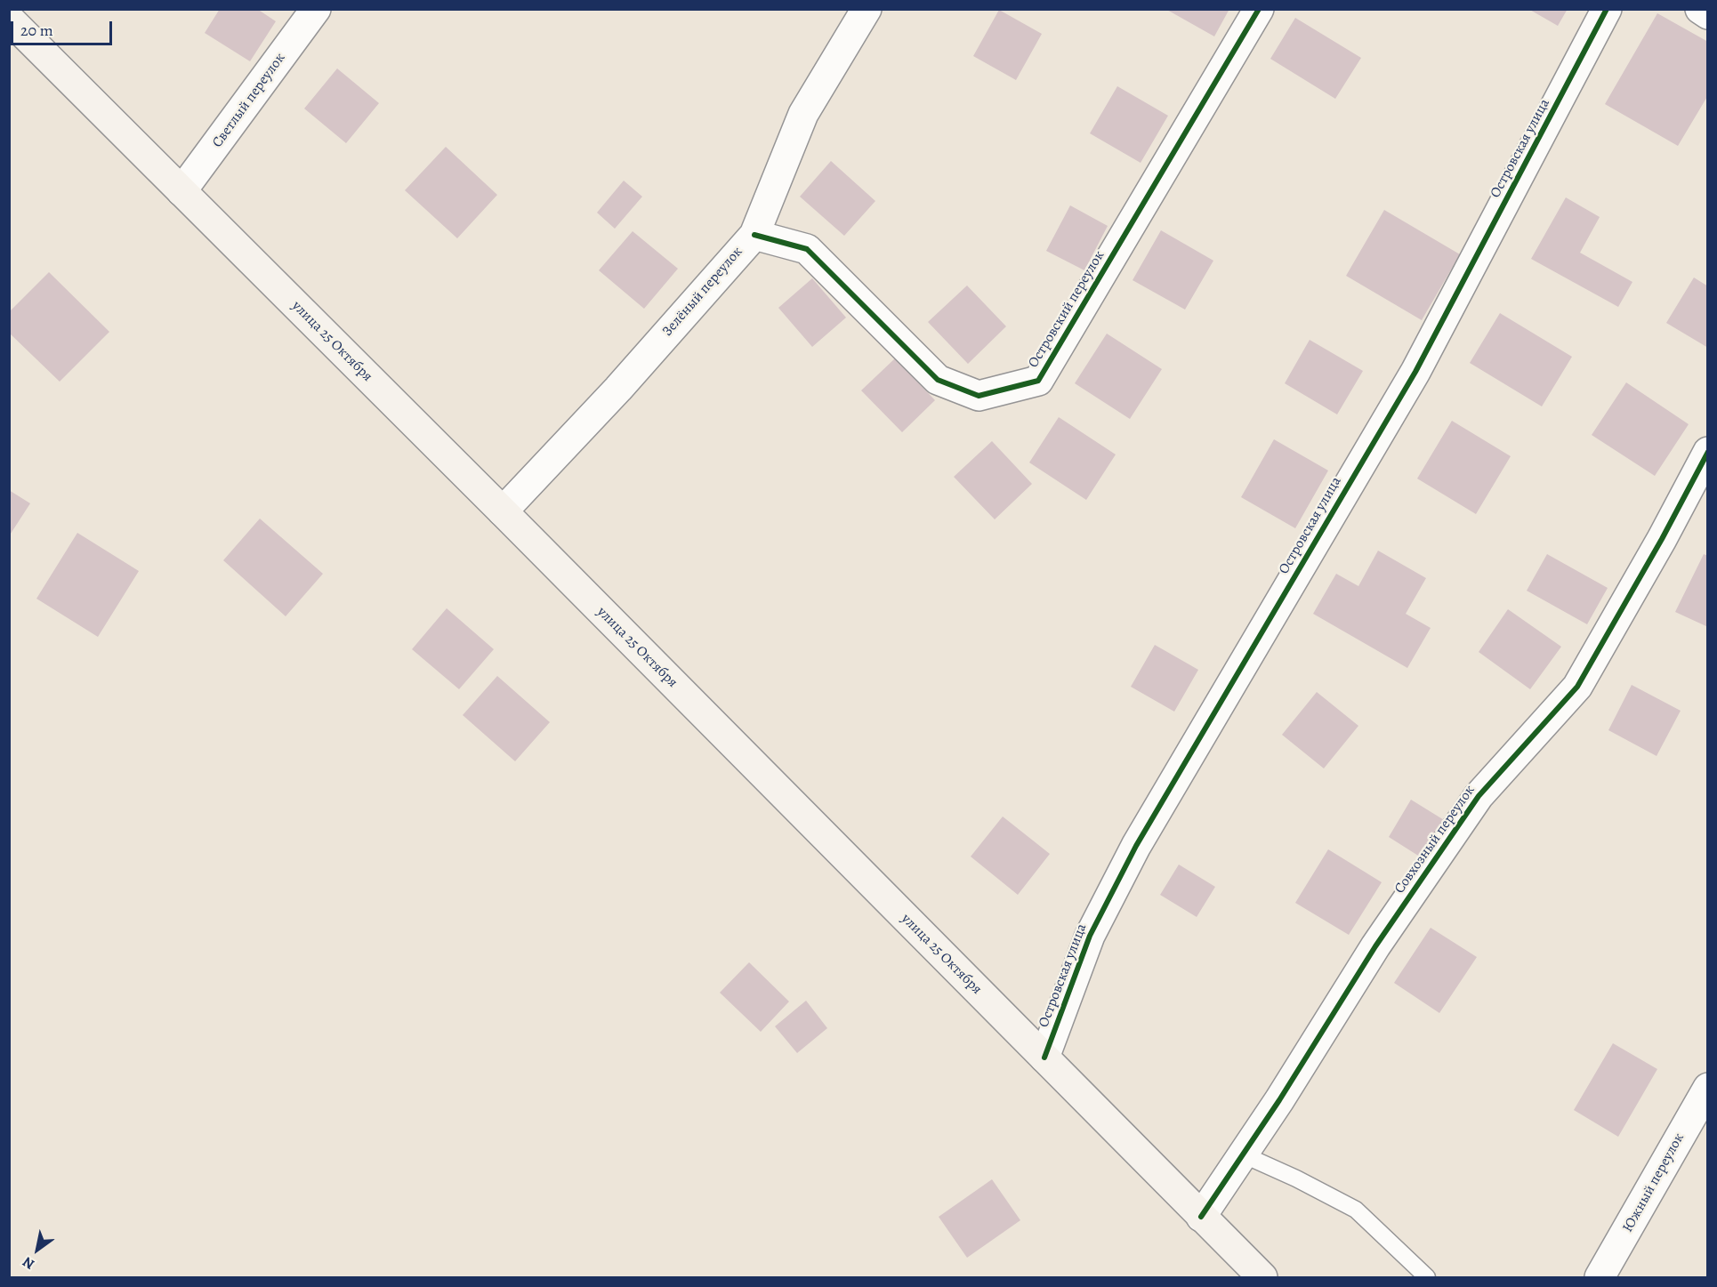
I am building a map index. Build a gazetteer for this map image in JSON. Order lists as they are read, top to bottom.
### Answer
{
  "streets": {
    "main road": ["улица 25 Октября"],
    "street": [
      "Светлый переулок",
      "Островская улица",
      "Зелёный переулок",
      "Островский переулок",
      "Совхозный переулок",
      "Южный переулок"
    ]
  },
  "crossings": [
    ["Светлый переулок", "улица 25 Октября"],
    ["Островская улица", "улица 25 Октября"],
    ["Зелёный переулок", "Островский переулок"],
    ["Зелёный переулок", "улица 25 Октября"],
    ["улица 25 Октября", "Совхозный переулок"]
  ],
  "scale_bar": "20 m",
  "north": "bottom left"
}
